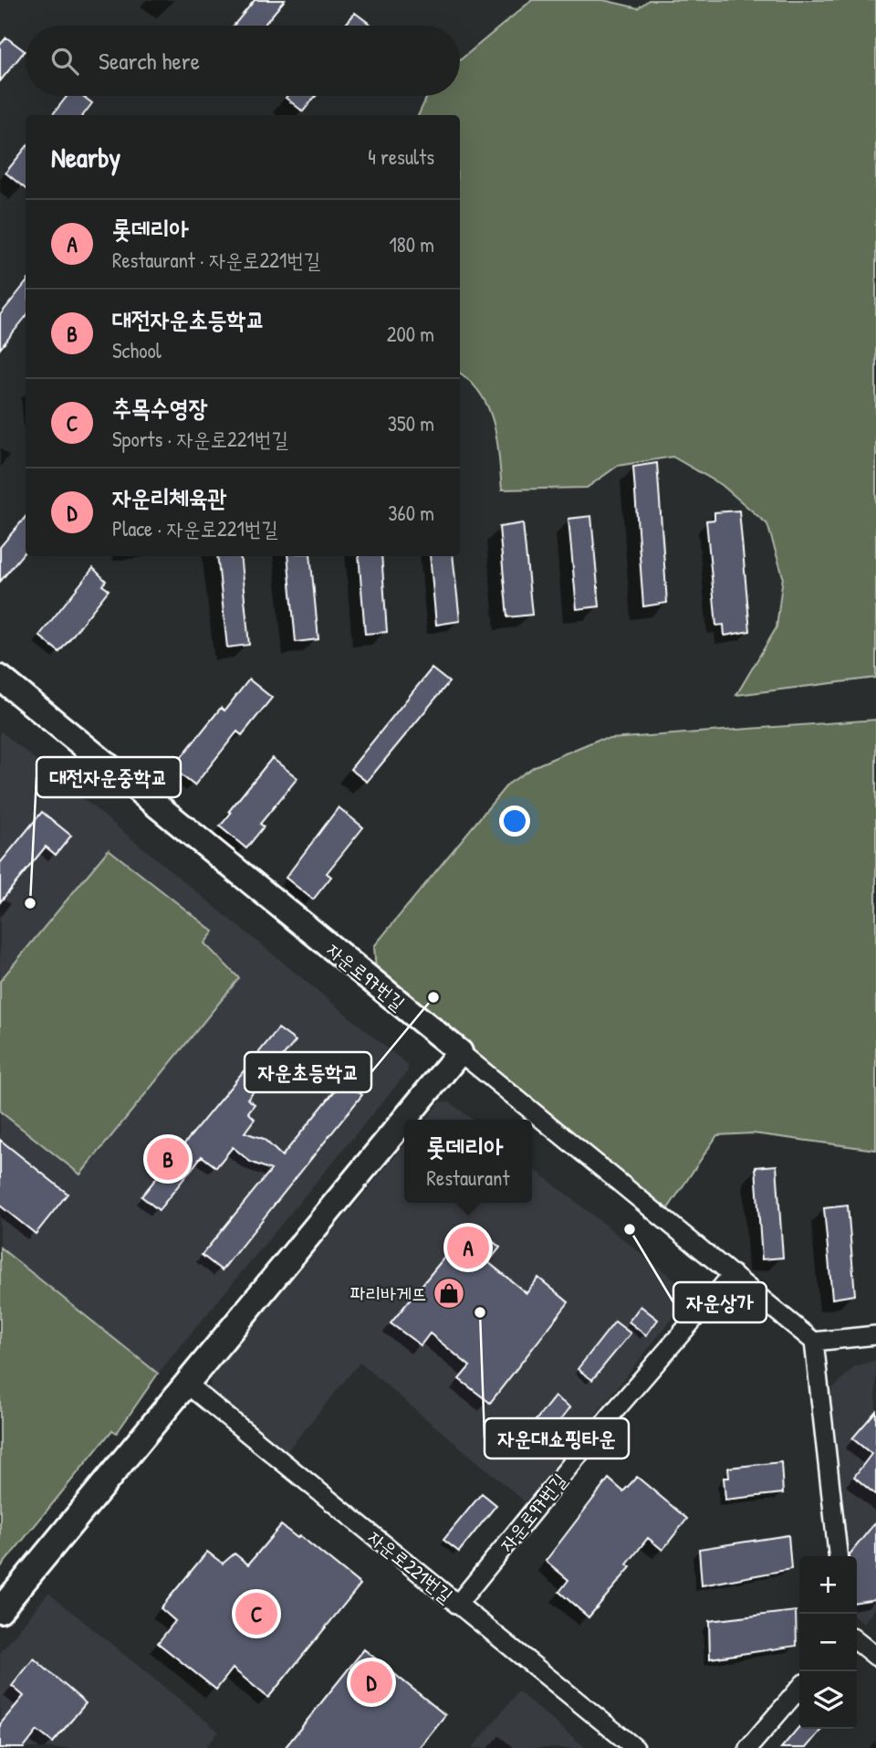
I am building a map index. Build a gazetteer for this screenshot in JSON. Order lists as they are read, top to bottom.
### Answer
{
  "streets": {
    "street": ["자운로97번길", "자운로221번길"]
  },
  "crossings": [
    ["자운로97번길", "자운로221번길"]
  ],
  "places": {
    "other": [
      "대전자운중학교",
      "자운초등학교",
      "자운상가",
      "자운대쇼핑타운"
    ],
    "shop": ["파리바게뜨"]
  },
  "page": {
    "search": "Search here",
    "heading": ["Nearby", "4 results"],
    "list": [
      {
        "mark": "A",
        "name": "롯데리아",
        "note": "Restaurant · 자운로221번길",
        "value": "180 m"
      },
      {
        "mark": "B",
        "name": "대전자운초등학교",
        "note": "School",
        "value": "200 m"
      },
      {
        "mark": "C",
        "name": "추목수영장",
        "note": "Sports · 자운로221번길",
        "value": "350 m"
      },
      {
        "mark": "D",
        "name": "자운리체육관",
        "note": "Place · 자운로221번길",
        "value": "360 m"
      }
    ],
    "popup": ["롯데리아", "Restaurant"],
    "pins": [
      "B",
      "A",
      "C",
      "D"
    ],
    "map_buttons": ["+", "−"]
  }
}
